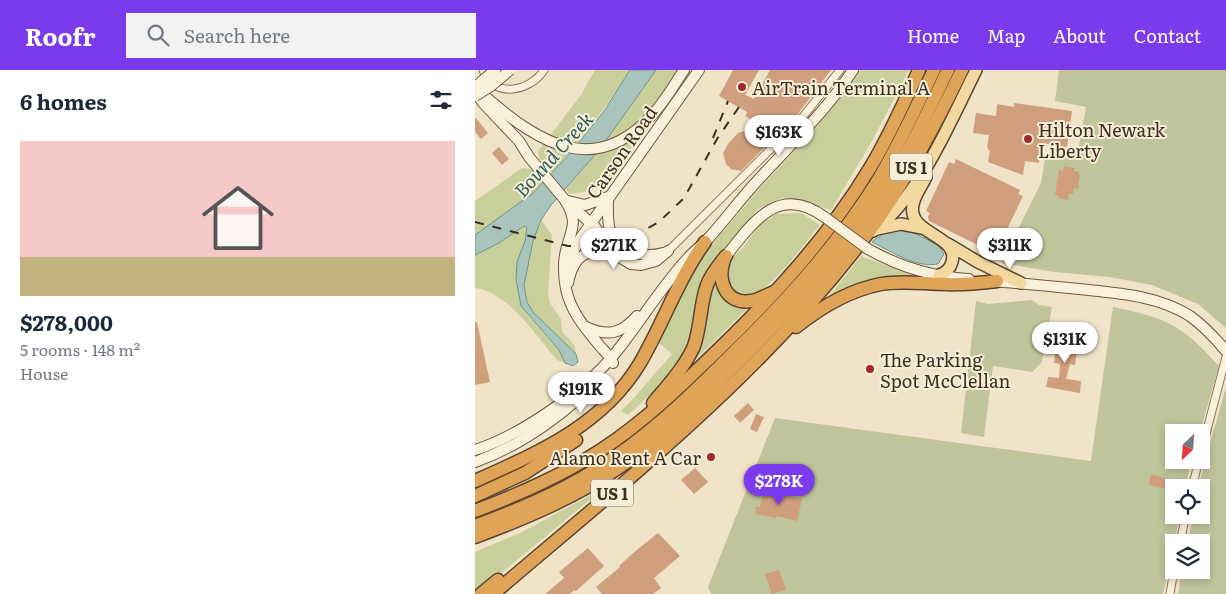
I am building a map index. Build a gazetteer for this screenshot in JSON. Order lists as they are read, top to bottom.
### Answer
{
  "streets": {
    "highway": ["US 1"],
    "street": ["Carson Road"]
  },
  "water": ["Bound Creek"],
  "places": [
    "AirTrain Terminal A",
    "Hilton Newark Liberty",
    "The Parking Spot McClellan",
    "Alamo Rent A Car"
  ],
  "north": "bottom left",
  "page": {
    "header": "Roofr",
    "search": "Search here",
    "nav": [
      "Home",
      "Map",
      "About",
      "Contact"
    ],
    "heading": "6 homes",
    "price": [
      "$163K",
      "$271K",
      "$311K",
      "$131K",
      "$191K",
      "$278K"
    ],
    "list": [
      {
        "name": "$278,000",
        "note": "5 rooms · 148 m² · House"
      }
    ]
  }
}
